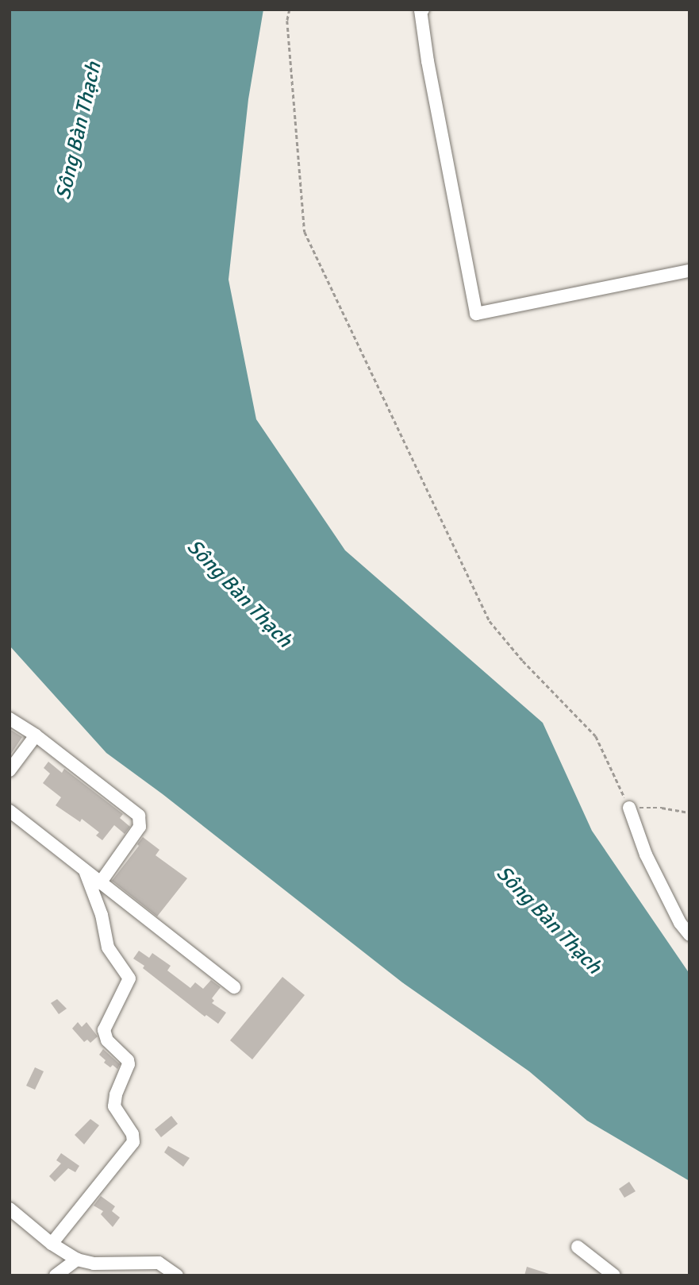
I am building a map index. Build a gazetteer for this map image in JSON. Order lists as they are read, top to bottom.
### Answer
{
  "water": ["Sông Bàn Thạch"]
}
